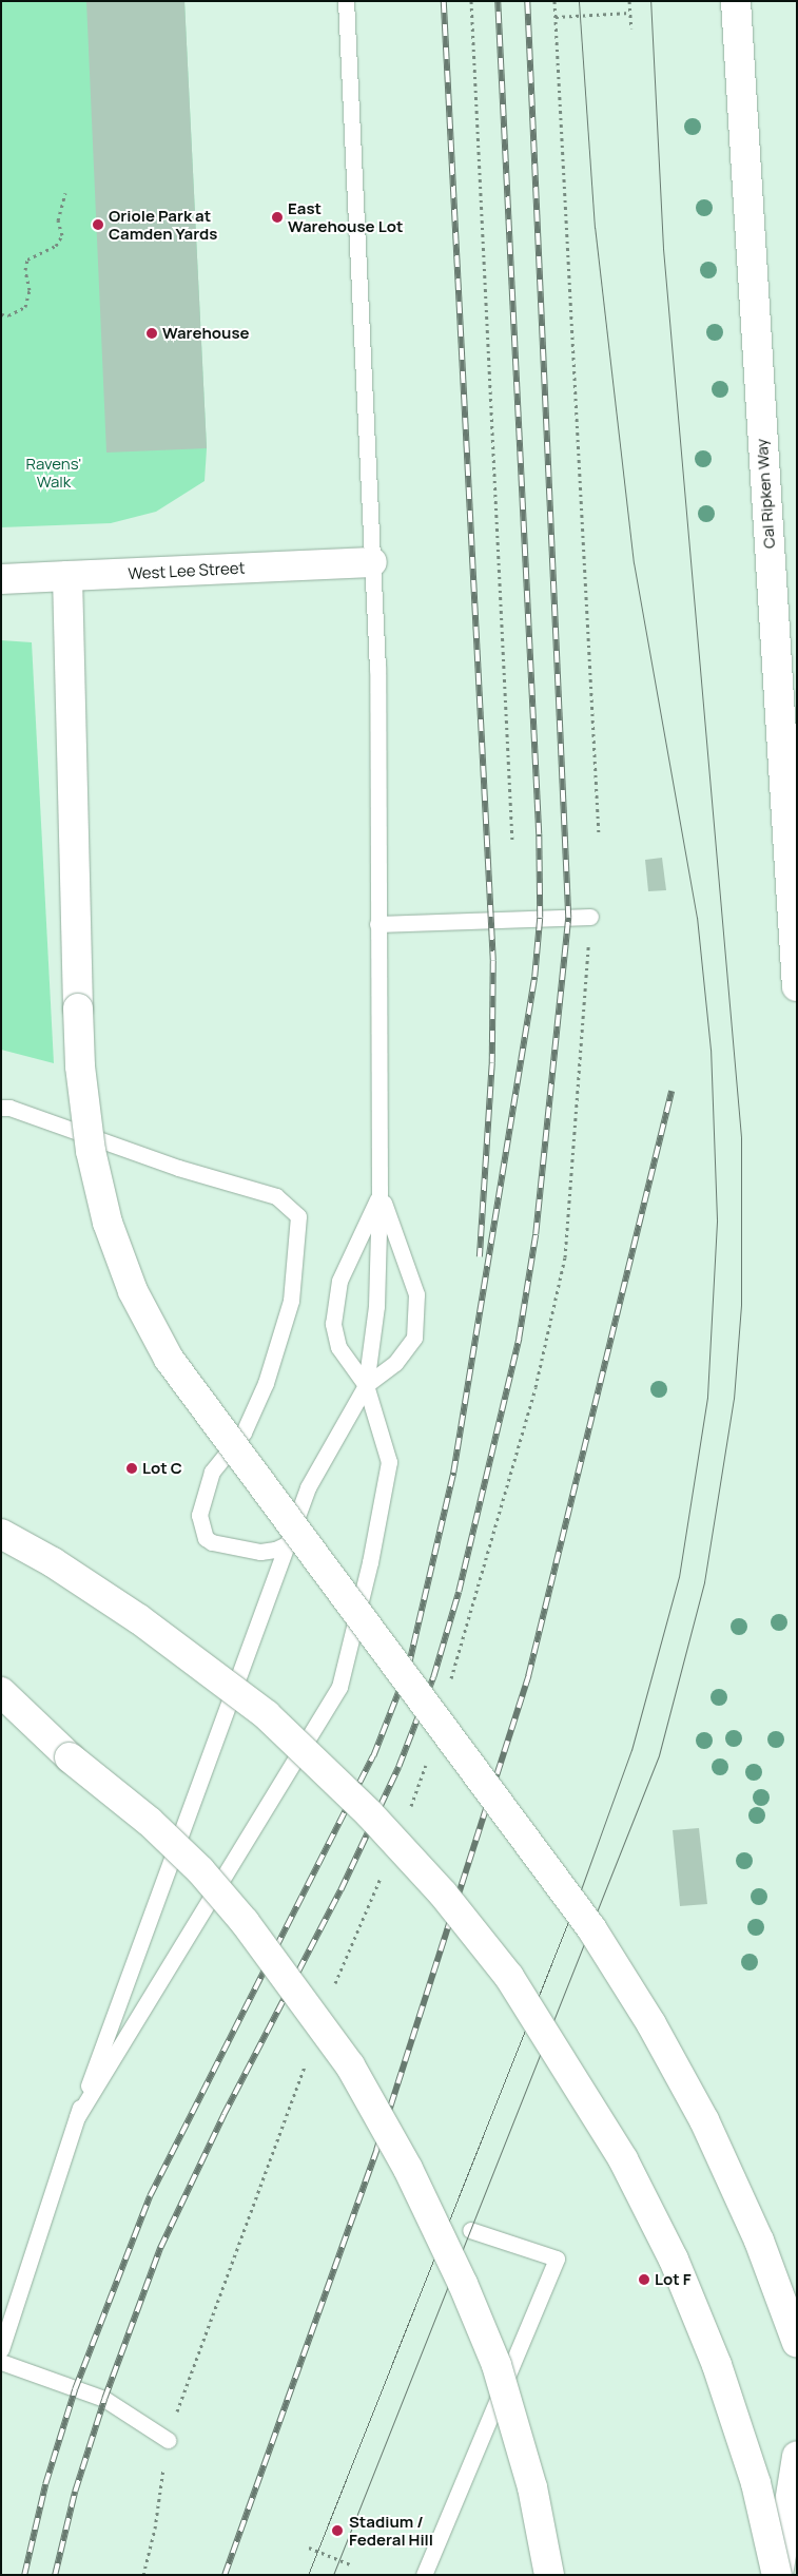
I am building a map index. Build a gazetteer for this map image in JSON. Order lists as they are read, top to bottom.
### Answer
{
  "streets": {
    "main road": ["Cal Ripken Way", "West Lee Street"]
  },
  "parks": ["Ravens' Walk"],
  "places": [
    "East Warehouse Lot",
    "Oriole Park at Camden Yards",
    "Warehouse",
    "Lot C",
    "Lot F",
    "Stadium / Federal Hill"
  ]
}
